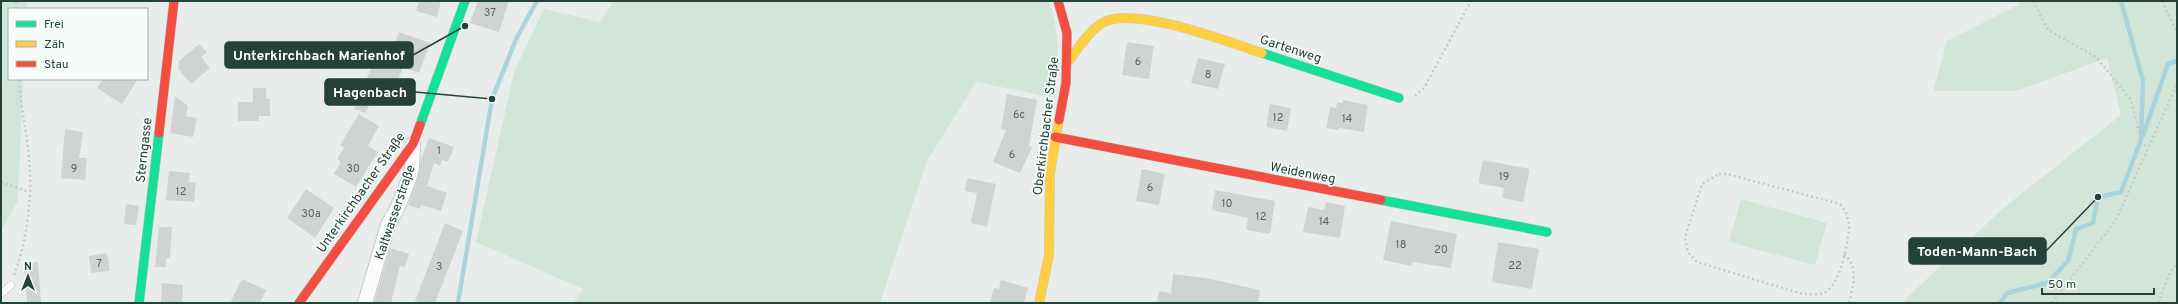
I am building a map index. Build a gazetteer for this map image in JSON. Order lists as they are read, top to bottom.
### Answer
{
  "streets": {
    "street": [
      "Gartenweg",
      "Oberkirchbacher Straße",
      "Sterngasse",
      "Weidenweg",
      "Unterkirchbacher Straße",
      "Kaltwasserstraße"
    ]
  },
  "crossings": [
    ["Gartenweg", "Oberkirchbacher Straße"],
    ["Oberkirchbacher Straße", "Weidenweg"],
    ["Unterkirchbacher Straße", "Kaltwasserstraße"]
  ],
  "places": ["Unterkirchbach Marienhof", "Hagenbach", "Toden-Mann-Bach"],
  "house_numbers": [
    "37",
    "6",
    "8",
    "6c",
    "12",
    "14",
    "1",
    "6",
    "9",
    "30",
    "19",
    "6",
    "12",
    "10",
    "30a",
    "12",
    "14",
    "18",
    "20",
    "7",
    "22",
    "3"
  ],
  "legend": ["Frei", "Zäh", "Stau"],
  "scale_bar": "50 m",
  "north": "top"
}
